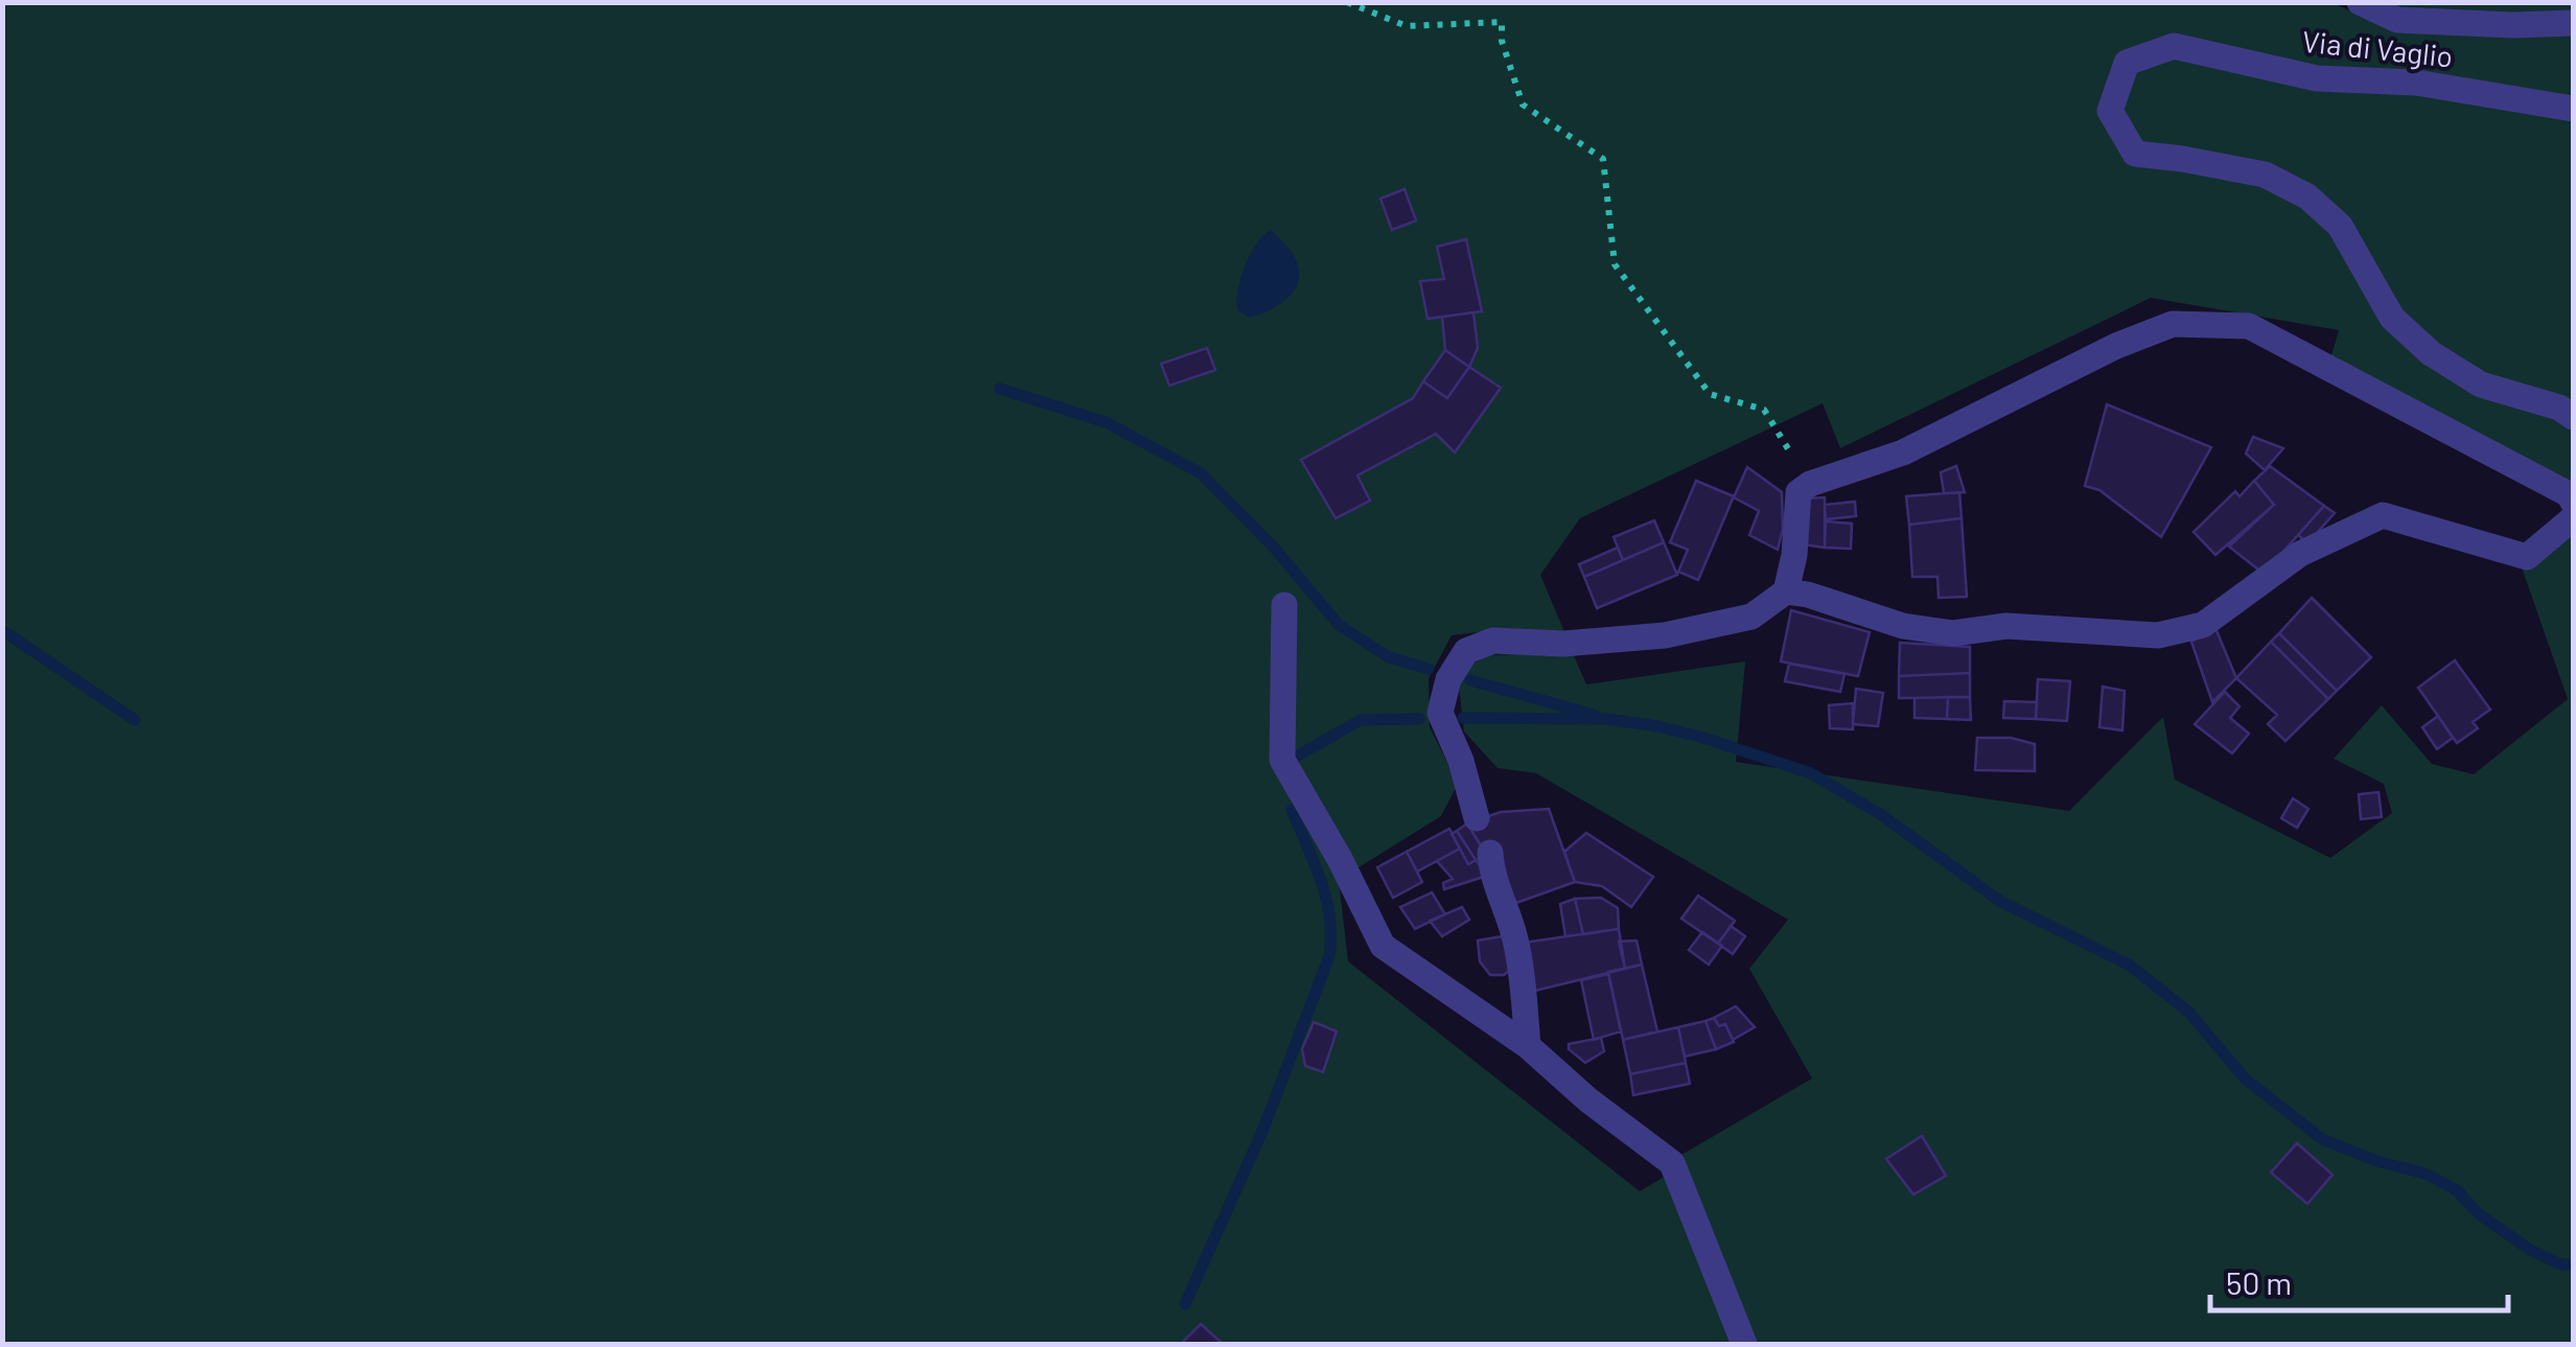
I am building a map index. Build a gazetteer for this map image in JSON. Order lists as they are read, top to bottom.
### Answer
{
  "streets": {
    "street": ["Via di Vaglio"]
  },
  "scale_bar": "50 m"
}
